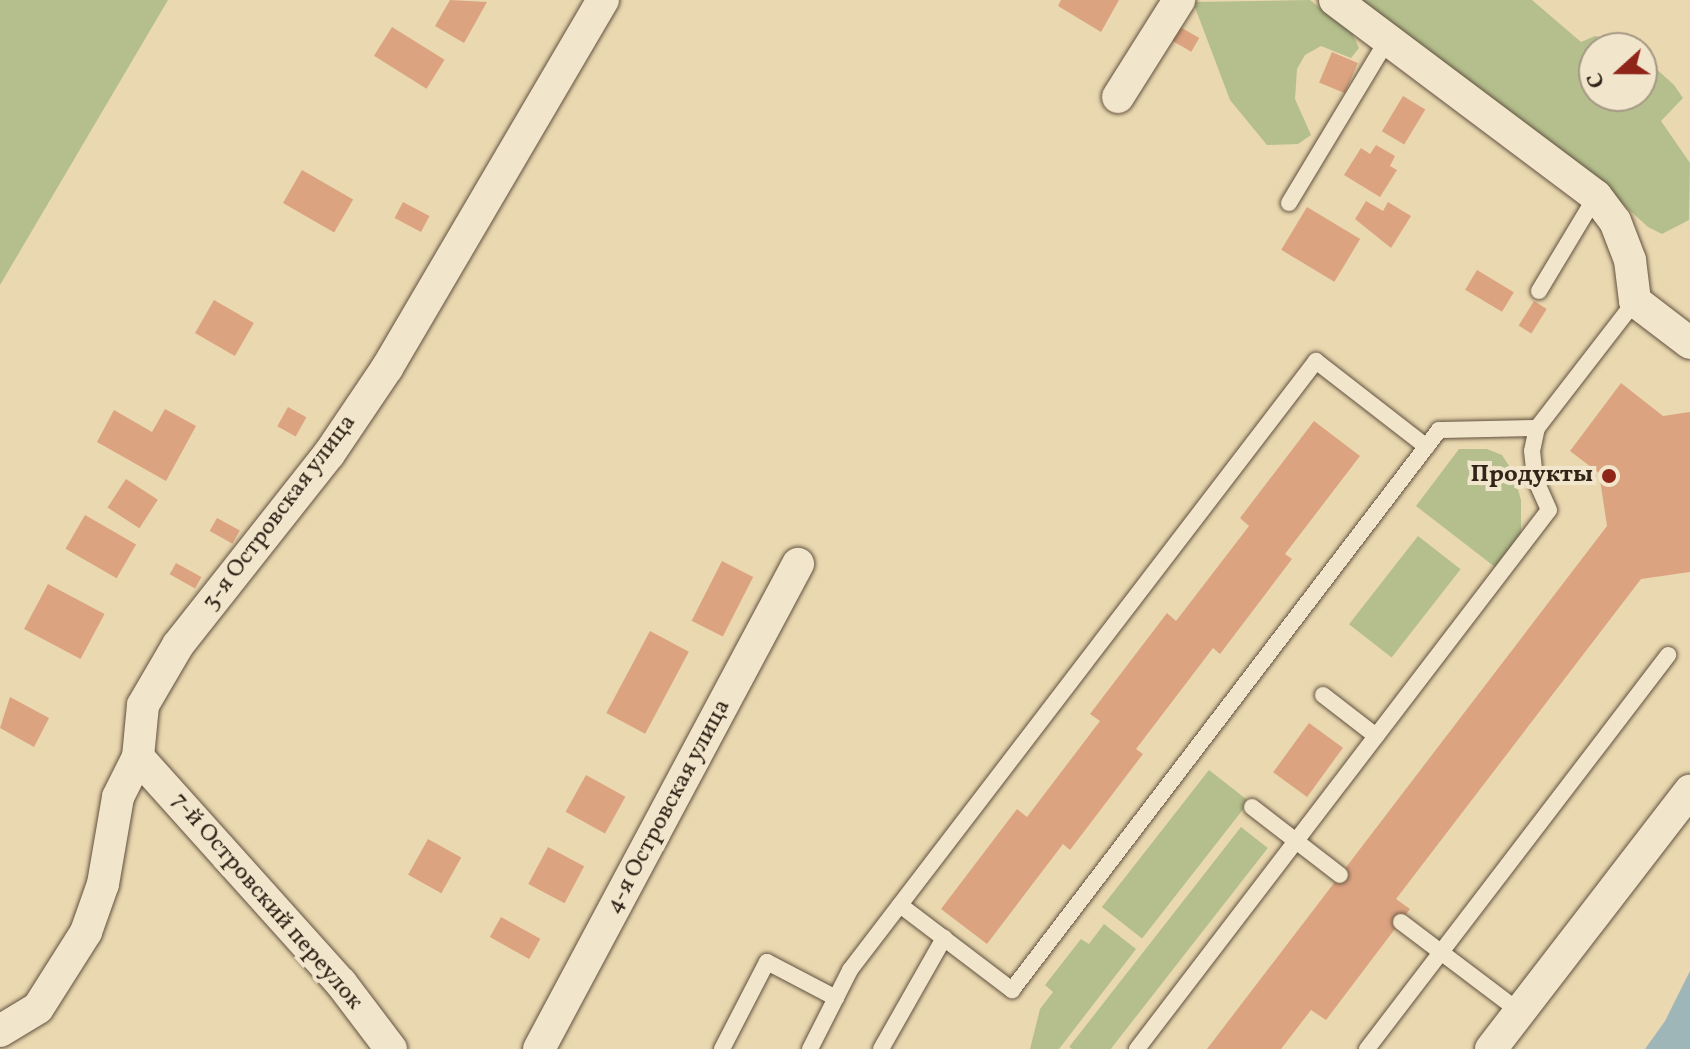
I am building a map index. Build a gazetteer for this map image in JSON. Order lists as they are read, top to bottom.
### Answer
{
  "streets": {
    "street": ["3-я Островская улица", "4-я Островская улица", "7-й Островский переулок"]
  },
  "crossings": [
    ["3-я Островская улица", "7-й Островский переулок"]
  ],
  "places": ["Продукты"],
  "north": "left"
}
